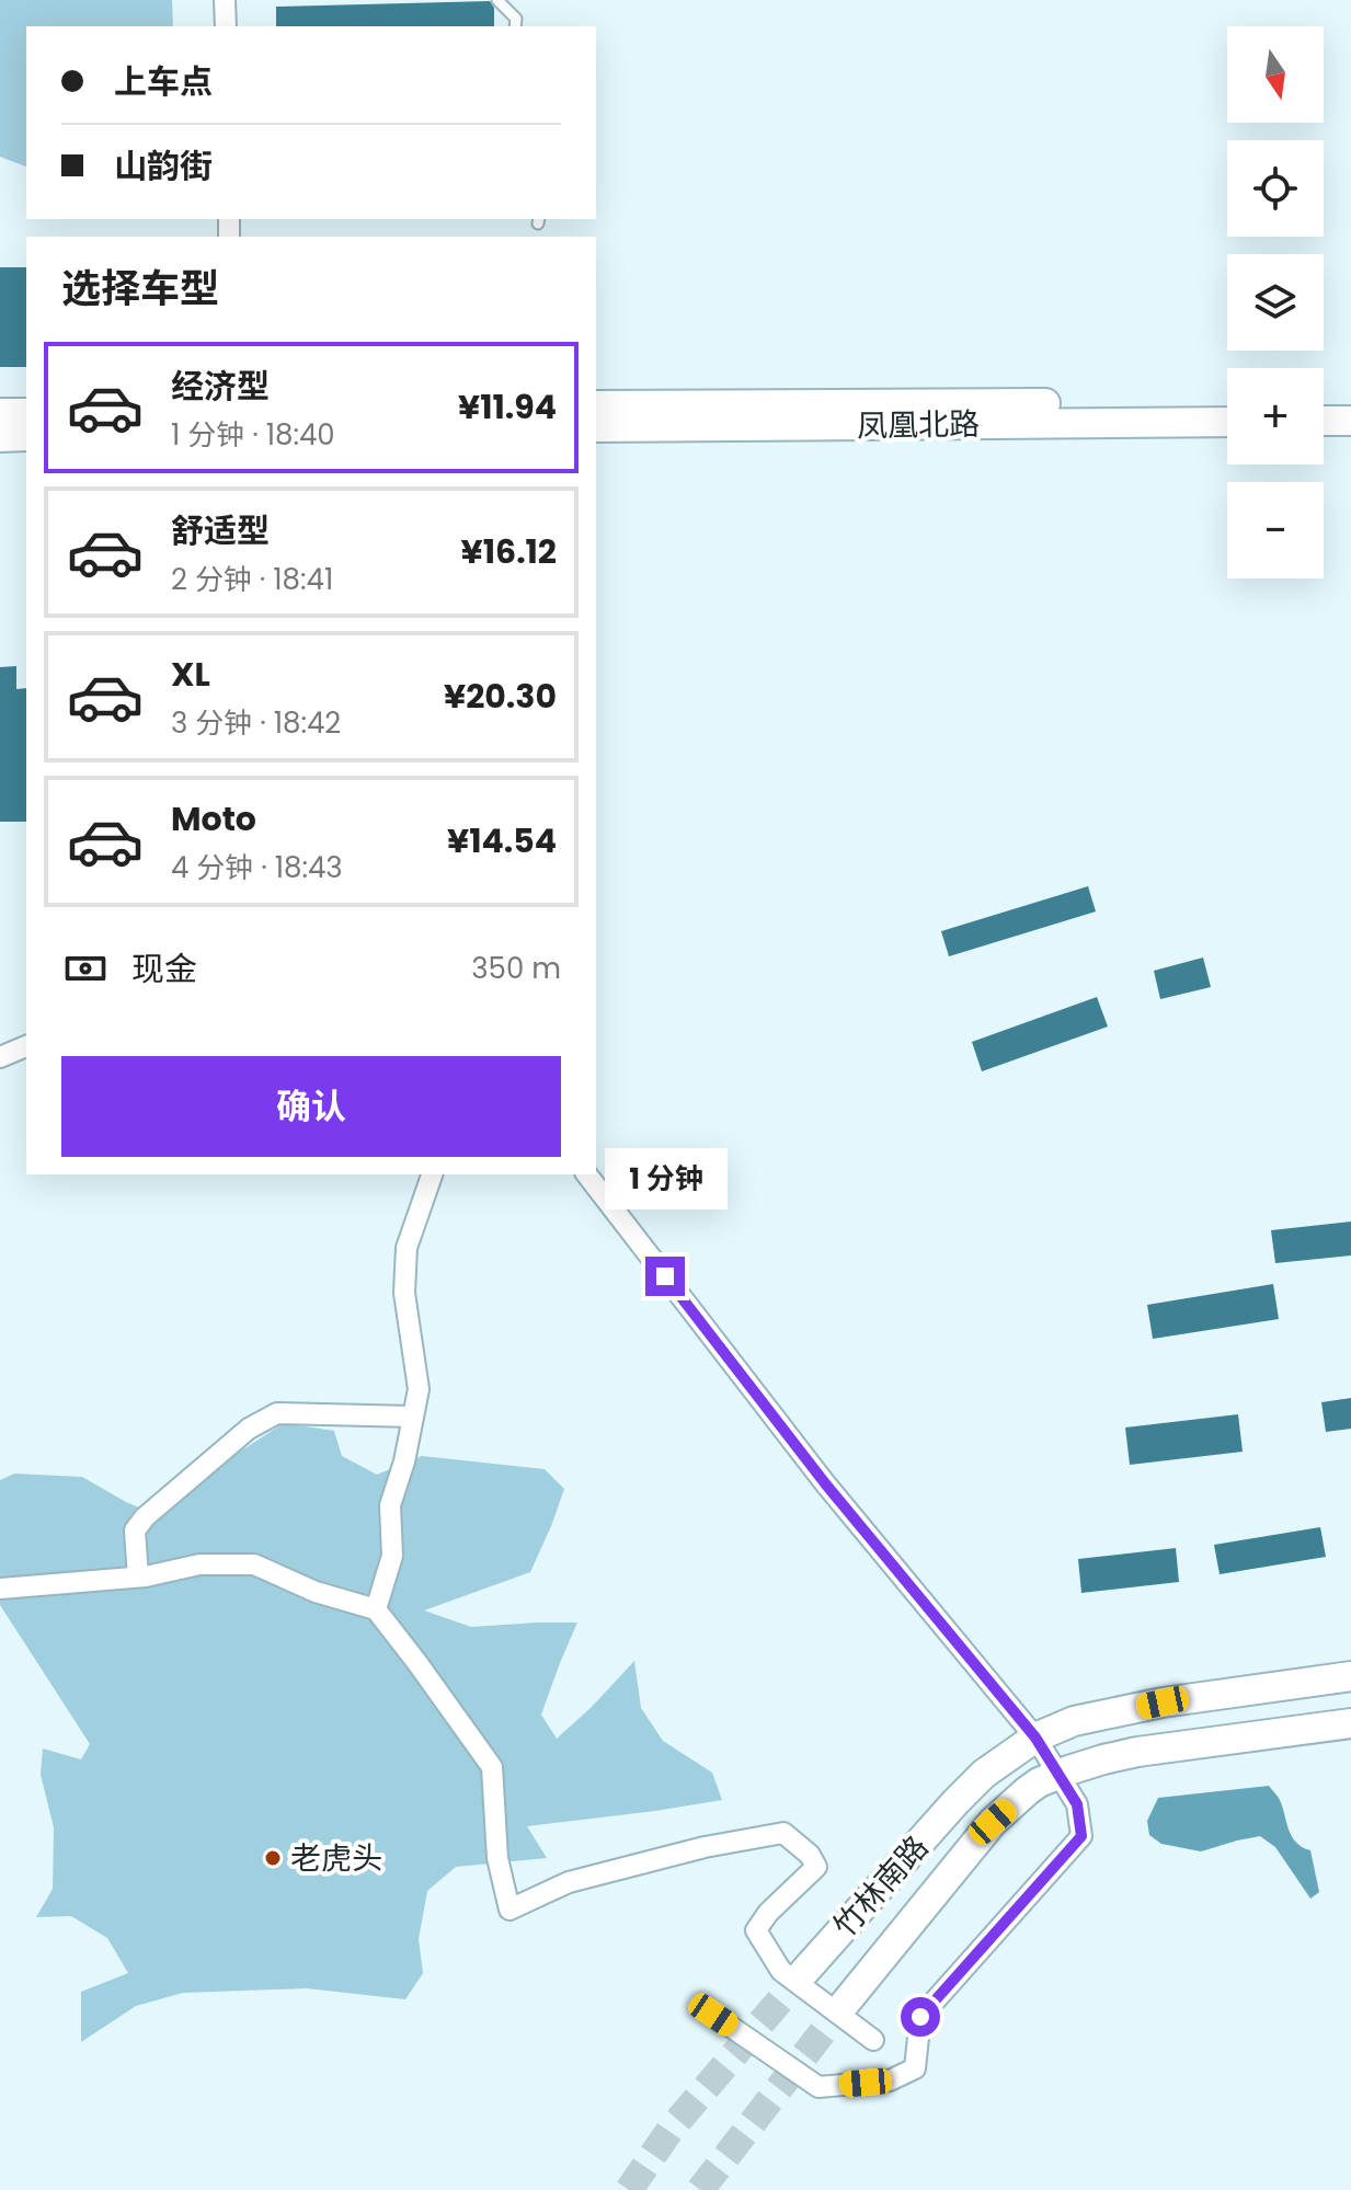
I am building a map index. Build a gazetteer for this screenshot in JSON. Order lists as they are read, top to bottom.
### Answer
{
  "streets": {
    "street": ["凤凰北路", "竹林南路"]
  },
  "places": ["老虎头"],
  "north": "bottom",
  "page": {
    "map_buttons": ["+", "−"],
    "banner": ["上车点", "山韵街"],
    "heading": "选择车型",
    "list": [
      {
        "name": "经济型",
        "note": "1 分钟 · 18:40",
        "value": "¥11.94"
      },
      {
        "name": "舒适型",
        "note": "2 分钟 · 18:41",
        "value": "¥16.12"
      },
      {
        "name": "XL",
        "note": "3 分钟 · 18:42",
        "value": "¥20.30"
      },
      {
        "name": "Moto",
        "note": "4 分钟 · 18:43",
        "value": "¥14.54"
      }
    ],
    "pay": ["现金", "350 m"],
    "buttons": "确认",
    "bubble": "1 分钟"
  }
}
